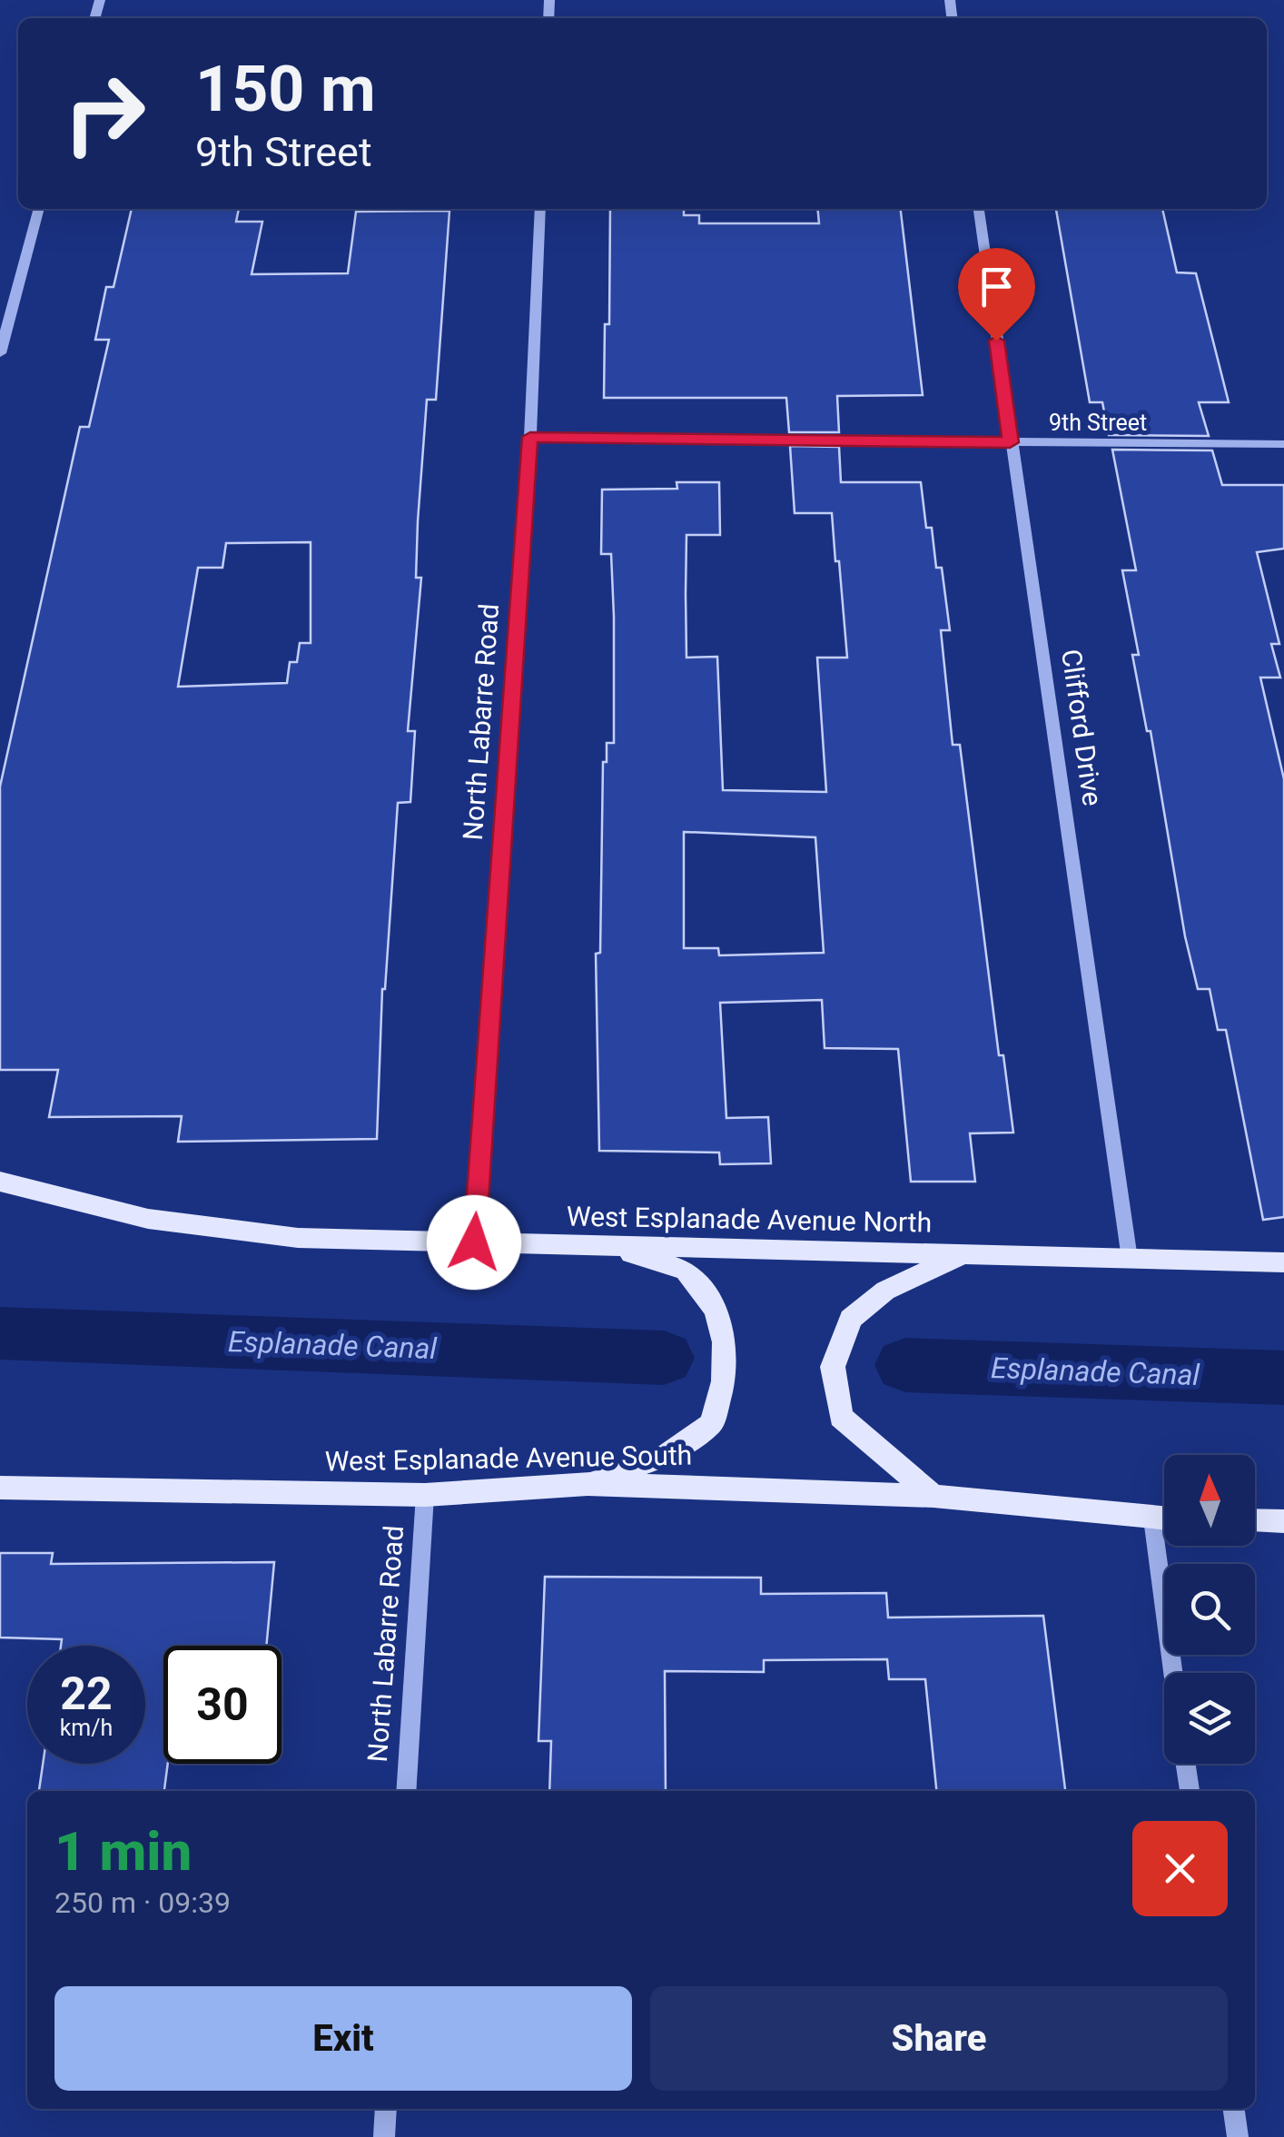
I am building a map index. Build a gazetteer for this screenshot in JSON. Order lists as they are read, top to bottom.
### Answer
{
  "streets": {
    "main road": ["West Esplanade Avenue North", "West Esplanade Avenue South"],
    "street": ["9th Street", "North Labarre Road", "Clifford Drive"]
  },
  "crossings": [
    ["9th Street", "North Labarre Road"],
    ["9th Street", "Clifford Drive"],
    ["North Labarre Road", "West Esplanade Avenue North"],
    ["North Labarre Road", "West Esplanade Avenue South"],
    ["Clifford Drive", "West Esplanade Avenue North"]
  ],
  "water": ["Esplanade Canal"],
  "north": "top",
  "page": {
    "turn": ["150 m", "9th Street"],
    "speed": "22 km/h",
    "limit": "30",
    "heading": ["1 min", "250 m · 09:39"],
    "buttons": ["Exit", "Share"]
  }
}
